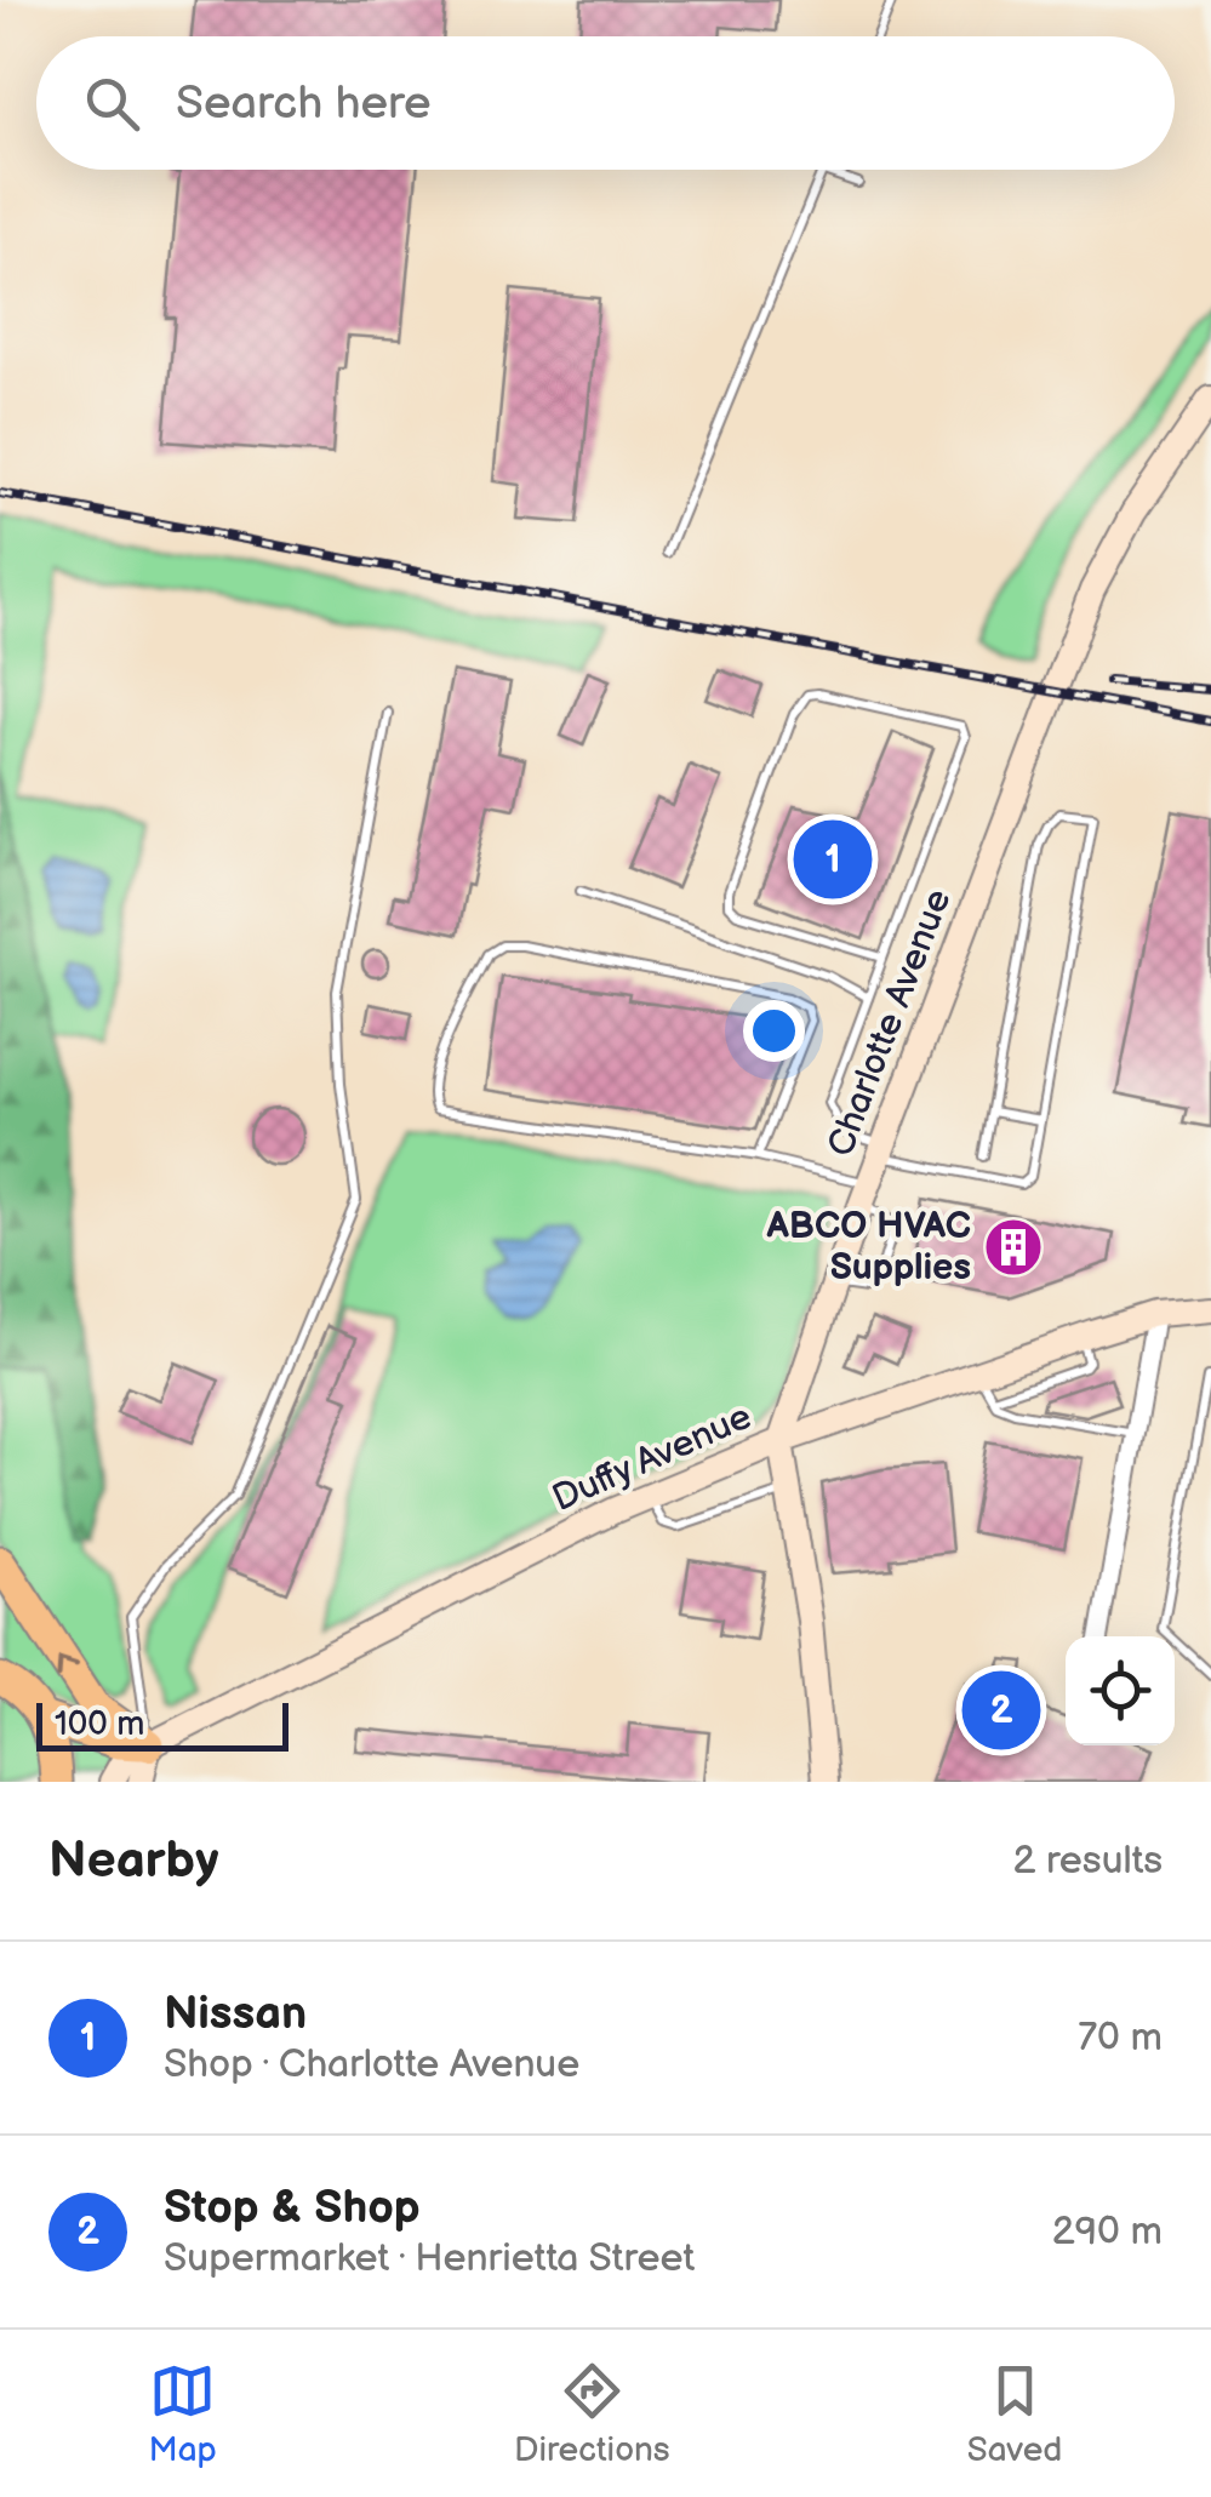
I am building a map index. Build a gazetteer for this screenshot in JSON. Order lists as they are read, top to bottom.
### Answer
{
  "streets": {
    "street": ["Charlotte Avenue", "Duffy Avenue"]
  },
  "crossings": [
    ["Charlotte Avenue", "Duffy Avenue"]
  ],
  "places": {
    "building": ["ABCO HVAC Supplies"]
  },
  "scale_bar": "100 m",
  "page": {
    "search": "Search here",
    "pins": ["1", "2"],
    "scale": "100 m",
    "heading": ["Nearby", "2 results"],
    "list": [
      {
        "mark": "1",
        "name": "Nissan",
        "note": "Shop · Charlotte Avenue",
        "value": "70 m"
      },
      {
        "mark": "2",
        "name": "Stop & Shop",
        "note": "Supermarket · Henrietta Street",
        "value": "290 m"
      }
    ],
    "nav": ["Map", "Directions", "Saved"]
  }
}
